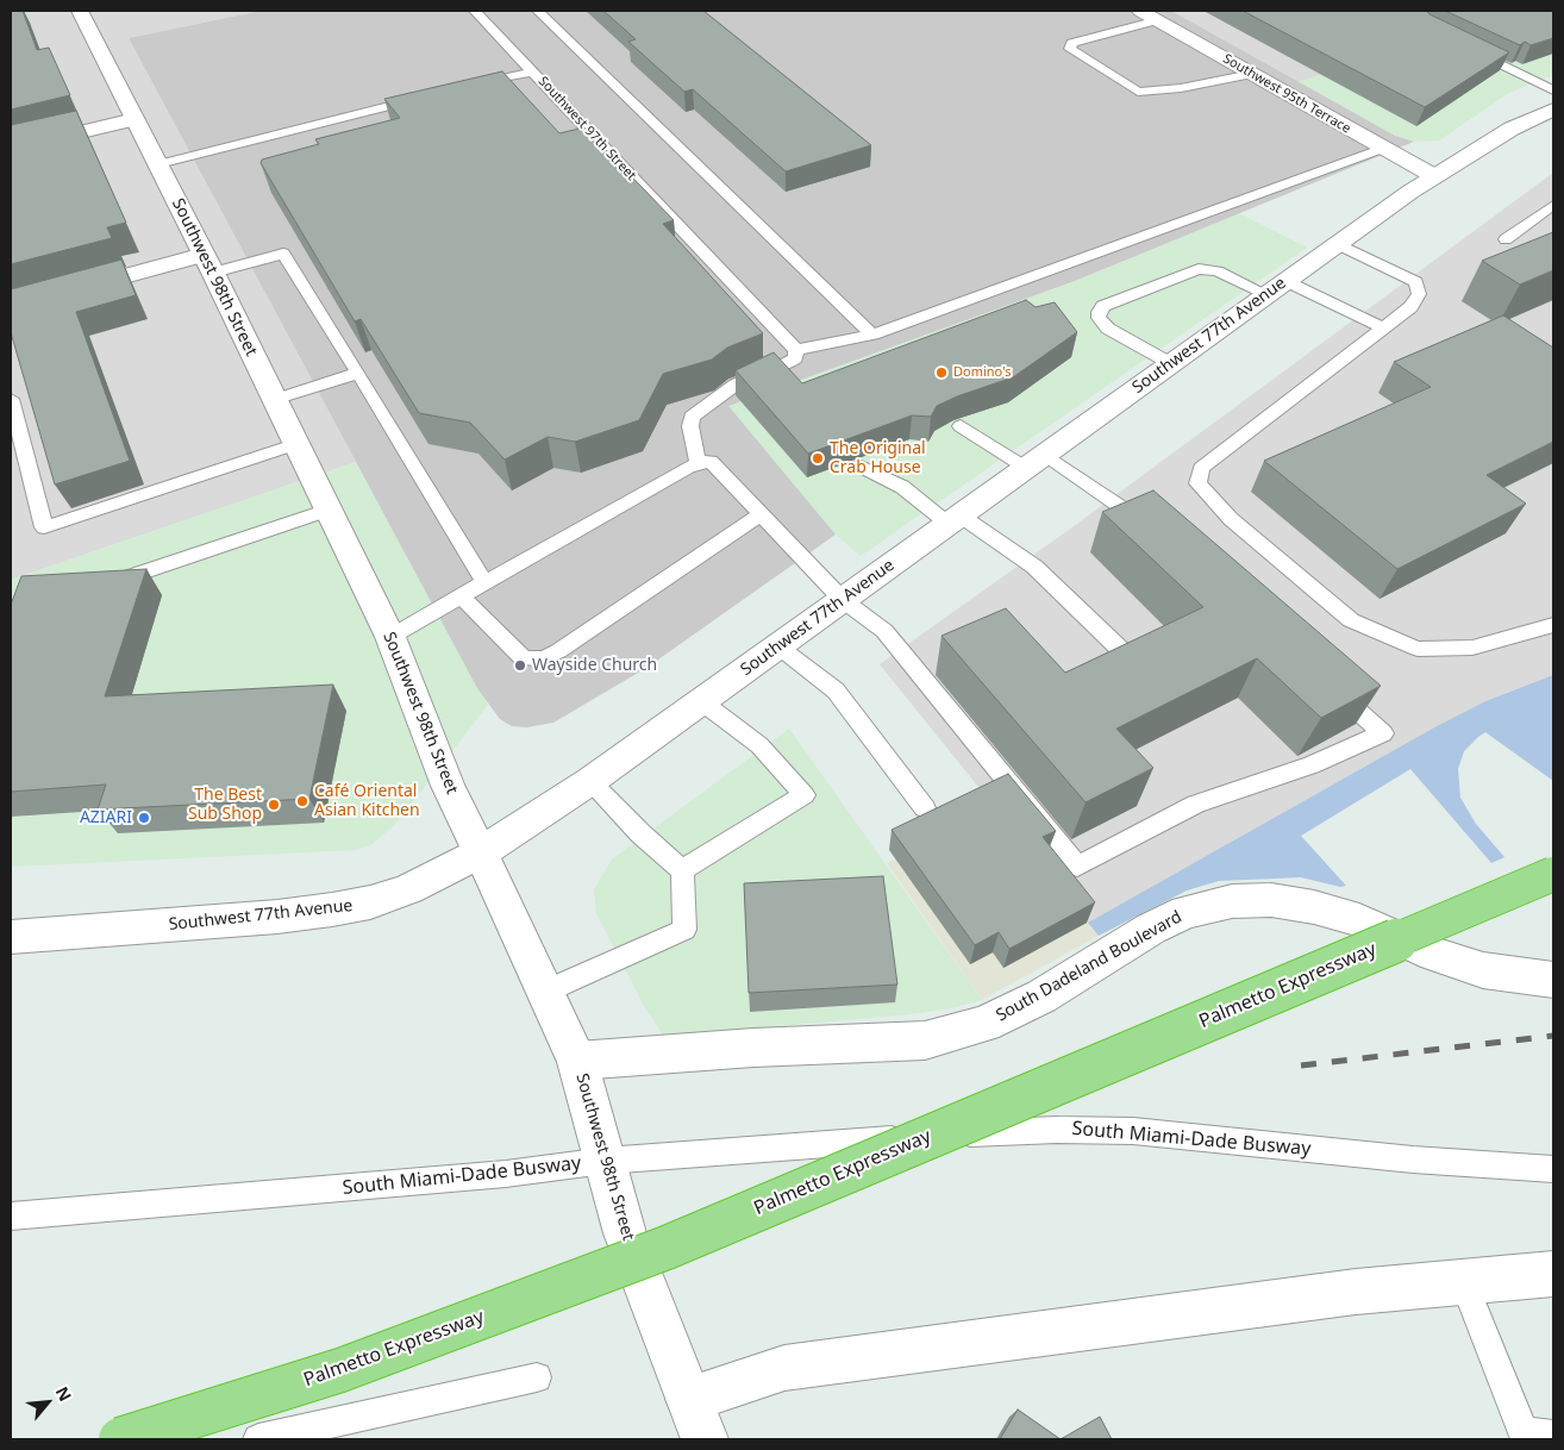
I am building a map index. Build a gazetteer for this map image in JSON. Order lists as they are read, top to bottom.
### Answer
{
  "streets": {
    "highway": ["Palmetto Expressway"],
    "street": [
      "Southwest 95th Terrace",
      "Southwest 98th Street",
      "Southwest 77th Avenue",
      "South Dadeland Boulevard"
    ],
    "lane": ["Southwest 97th Street", "South Miami-Dade Busway"]
  },
  "crossings": [
    ["Southwest 95th Terrace", "Southwest 77th Avenue"],
    ["Southwest 98th Street", "Southwest 77th Avenue"],
    ["Southwest 98th Street", "South Dadeland Boulevard"],
    ["Southwest 98th Street", "South Miami-Dade Busway"]
  ],
  "places": [
    "Domino's",
    "The Original Crab House",
    "Wayside Church",
    "Café Oriental Asian Kitchen",
    "The Best Sub Shop",
    "AZIARI"
  ],
  "north": "top right"
}
